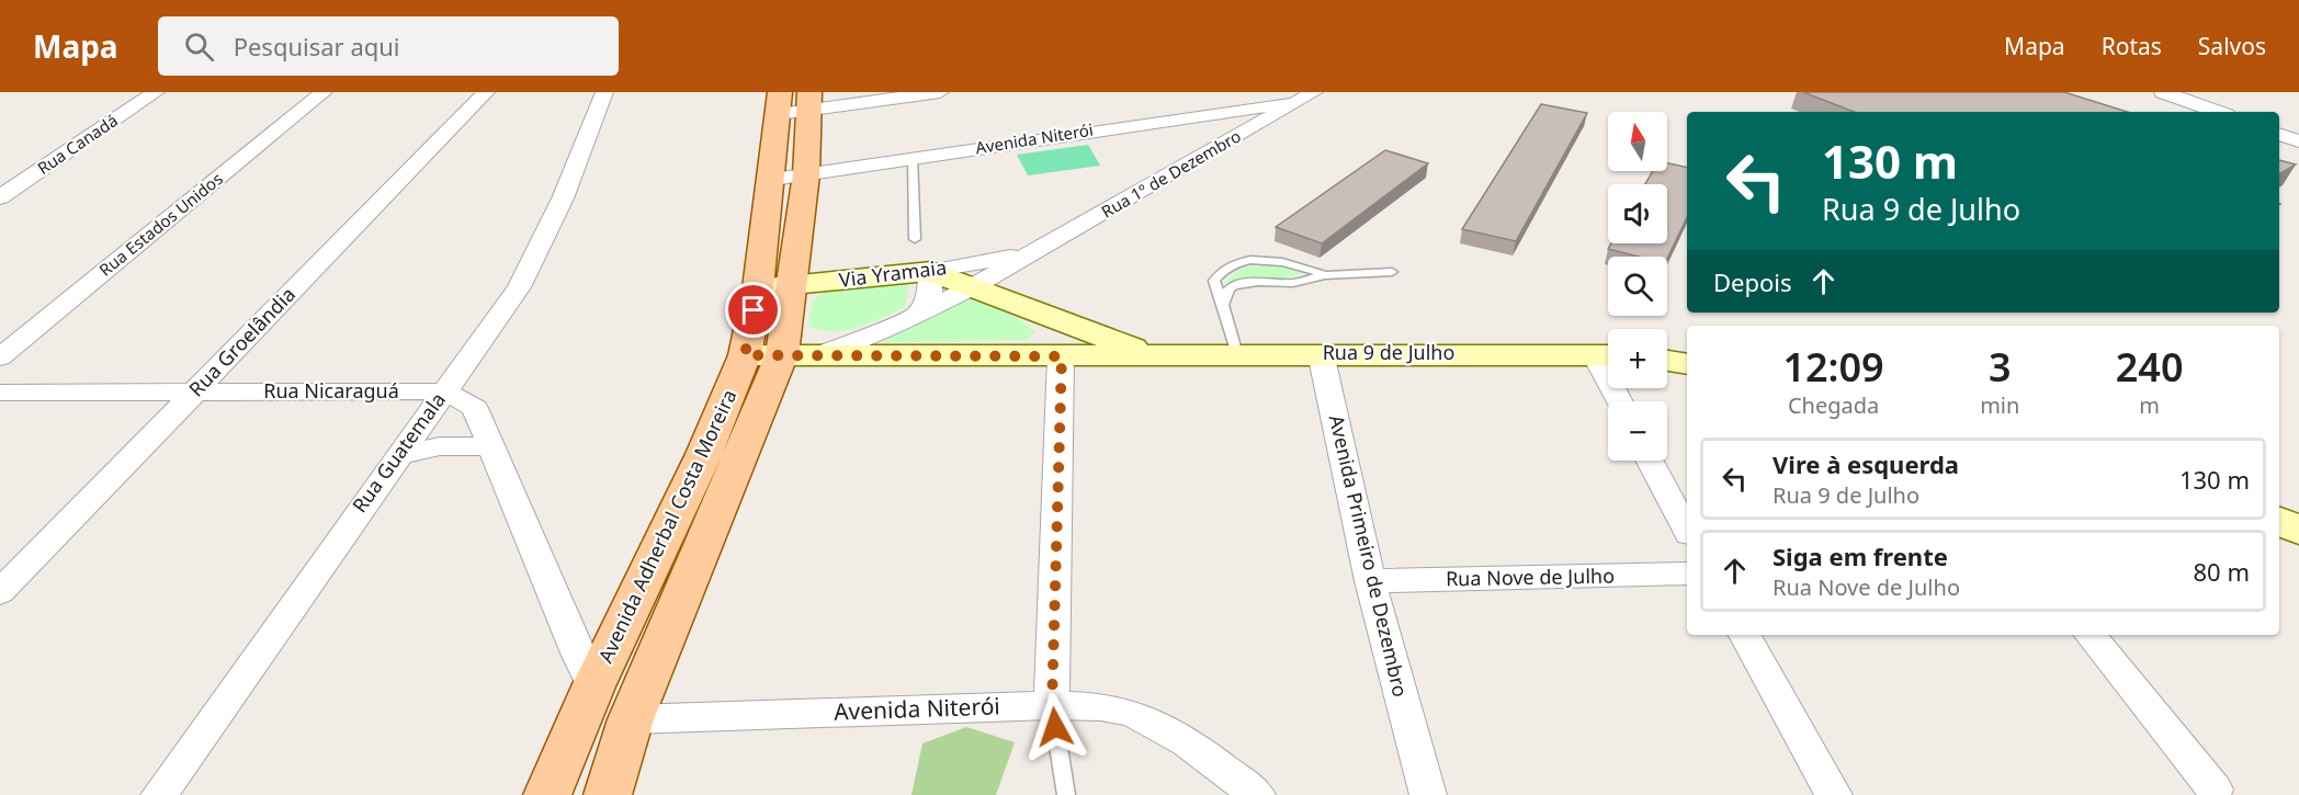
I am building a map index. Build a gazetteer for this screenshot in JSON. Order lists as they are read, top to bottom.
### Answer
{
  "streets": {
    "main road": ["Via Yramaia", "Rua 9 de Julho", "Avenida Adherbal Costa Moreira"],
    "street": [
      "Avenida Niterói",
      "Rua Canadá",
      "Rua 1º de Dezembro",
      "Rua Estados Unidos",
      "Rua Groelândia",
      "Rua Nicaraguá",
      "Rua Guatemala",
      "Avenida Primeiro de Dezembro",
      "Rua Nove de Julho"
    ]
  },
  "crossings": [
    ["Avenida Niterói", "Rua 1º de Dezembro"],
    ["Avenida Niterói", "Avenida Adherbal Costa Moreira"],
    ["Rua 1º de Dezembro", "Via Yramaia"],
    ["Via Yramaia", "Rua 9 de Julho"],
    ["Via Yramaia", "Avenida Adherbal Costa Moreira"],
    ["Rua Groelândia", "Rua Nicaraguá"],
    ["Rua 9 de Julho", "Avenida Adherbal Costa Moreira"],
    ["Rua 9 de Julho", "Avenida Primeiro de Dezembro"],
    ["Rua Nicaraguá", "Rua Guatemala"],
    ["Rua Nicaraguá", "Avenida Adherbal Costa Moreira"],
    ["Avenida Primeiro de Dezembro", "Rua Nove de Julho"]
  ],
  "north": "top",
  "page": {
    "header": "Mapa",
    "search": "Pesquisar aqui",
    "nav": ["Mapa", "Rotas", "Salvos"],
    "map_buttons": ["+", "−"],
    "turn": ["130 m", "Rua 9 de Julho"],
    "then": "Depois",
    "eta": [
      "12:09",
      "Chegada",
      "3",
      "min",
      "240",
      "m"
    ],
    "list": [
      {
        "name": "Vire à esquerda",
        "note": "Rua 9 de Julho",
        "value": "130 m"
      },
      {
        "name": "Siga em frente",
        "note": "Rua Nove de Julho",
        "value": "80 m"
      }
    ]
  }
}
